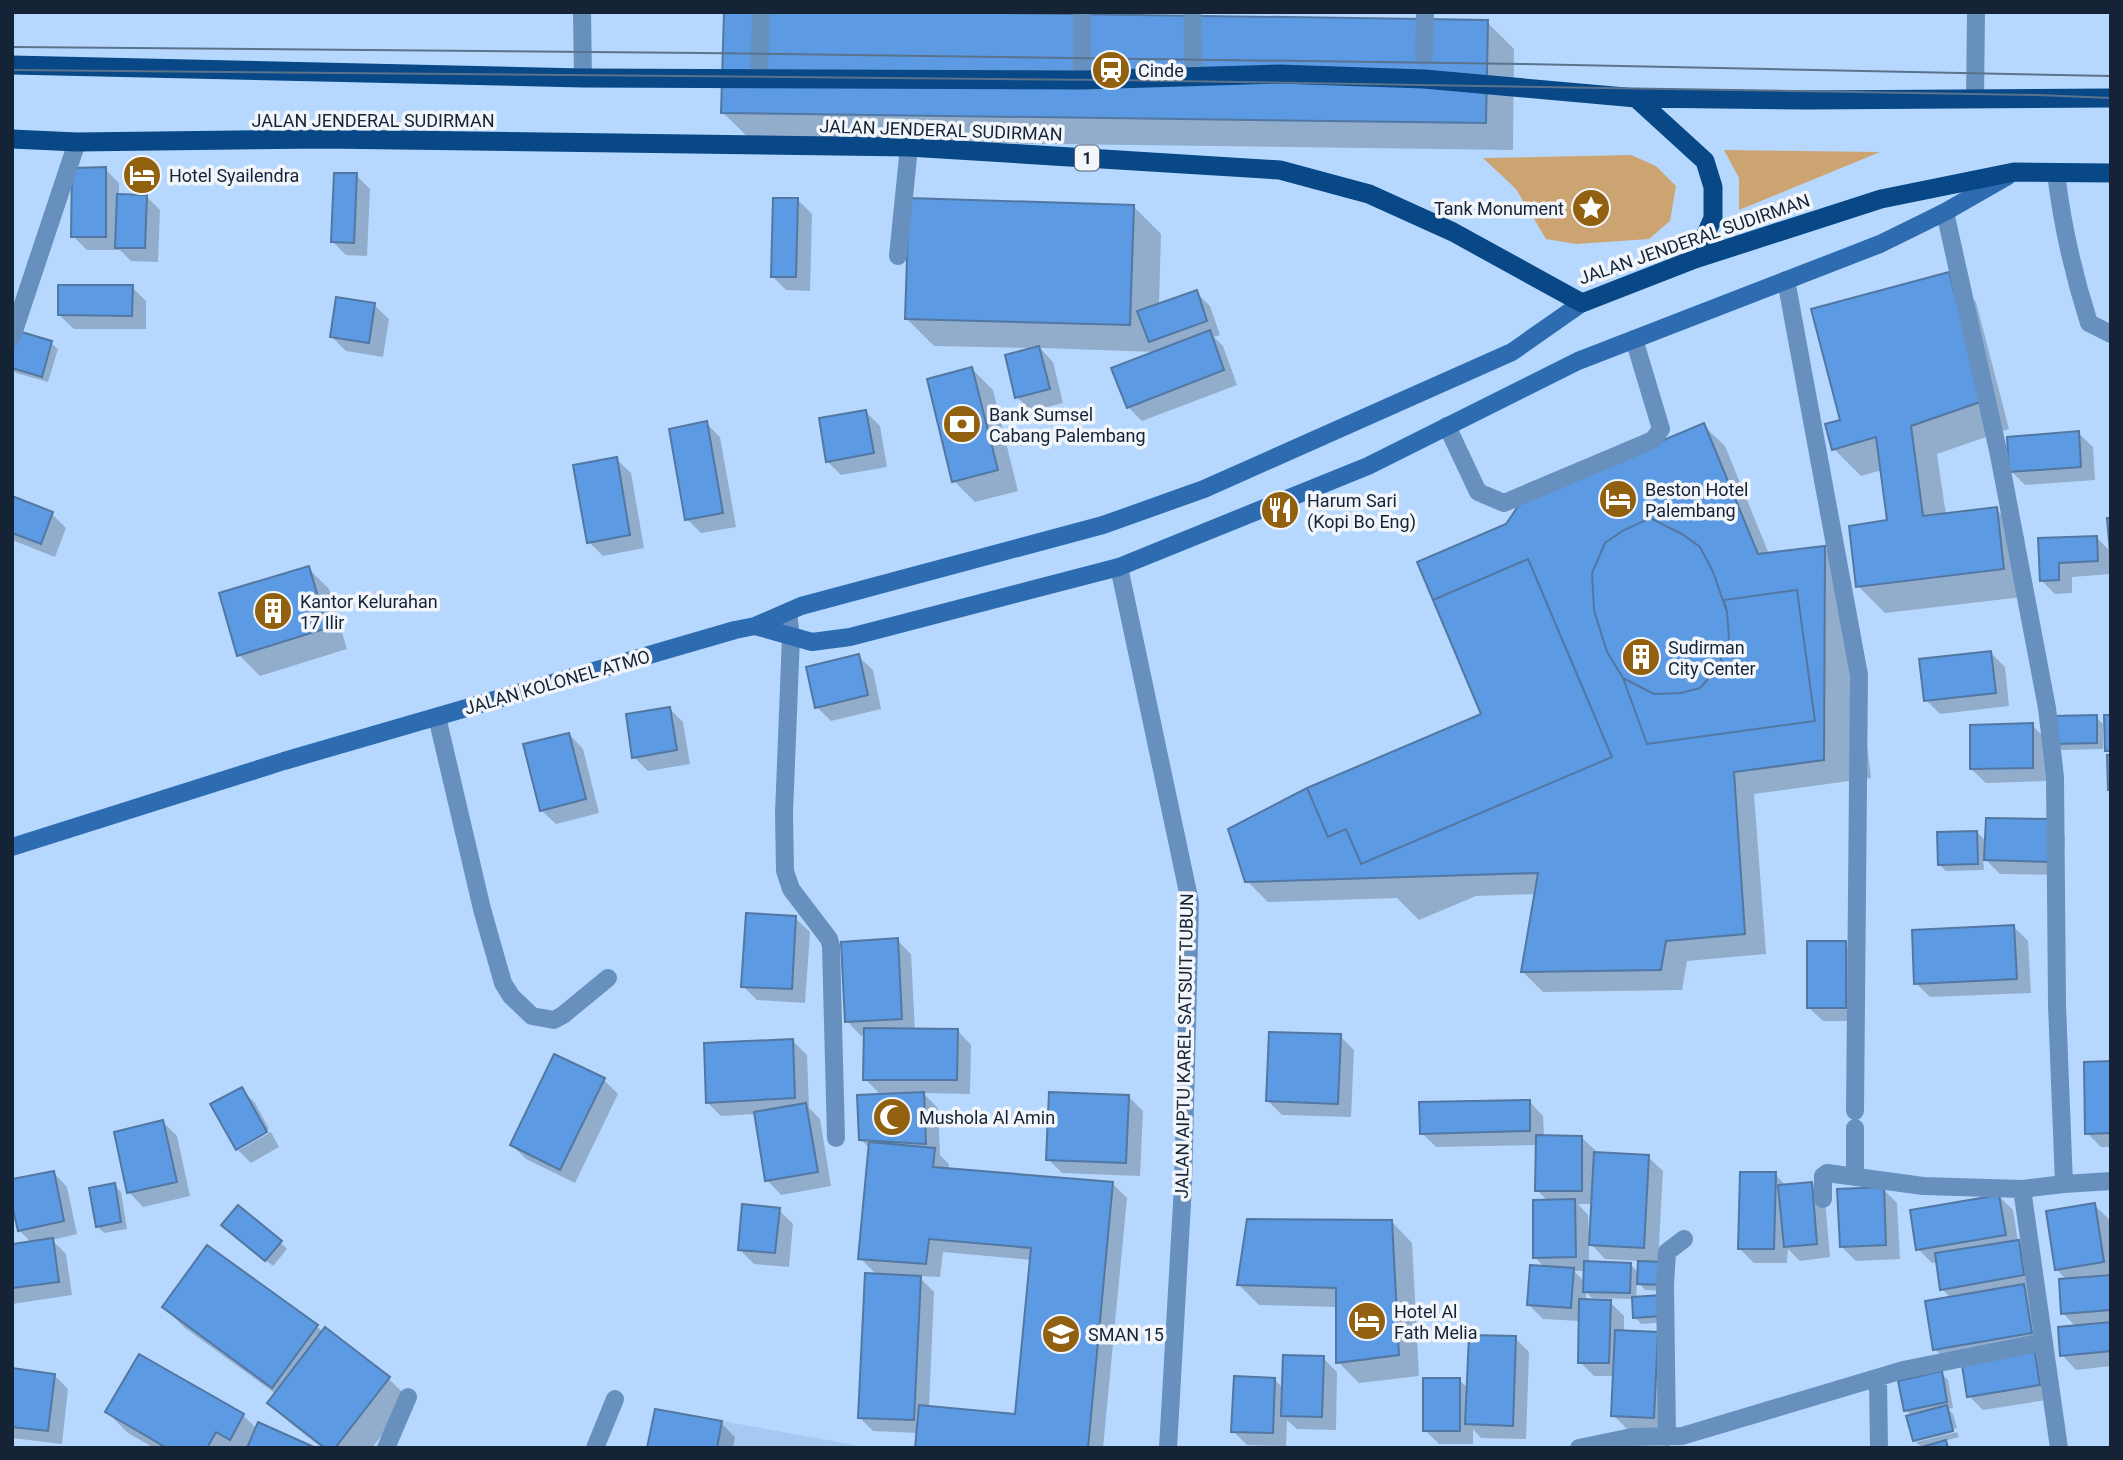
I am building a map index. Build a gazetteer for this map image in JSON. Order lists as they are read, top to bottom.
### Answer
{
  "streets": {
    "highway": ["JALAN JENDERAL SUDIRMAN", "1"],
    "main road": ["JALAN KOLONEL ATMO"],
    "street": ["JALAN AIPTU KAREL SATSUIT TUBUN"]
  },
  "crossings": [
    ["JALAN JENDERAL SUDIRMAN", "JALAN KOLONEL ATMO"]
  ],
  "places": {
    "station": ["Cinde"],
    "hotel": ["Hotel Syailendra", "Beston Hotel Palembang", "Hotel Al Fath Melia"],
    "place": ["Tank Monument"],
    "bank": ["Bank Sumsel Cabang Palembang"],
    "restaurant": ["Harum Sari (Kopi Bo Eng)"],
    "building": ["Kantor Kelurahan 17 Ilir", "Sudirman City Center"],
    "mosque": ["Mushola Al Amin"],
    "school or university": ["SMAN 15"]
  }
}
